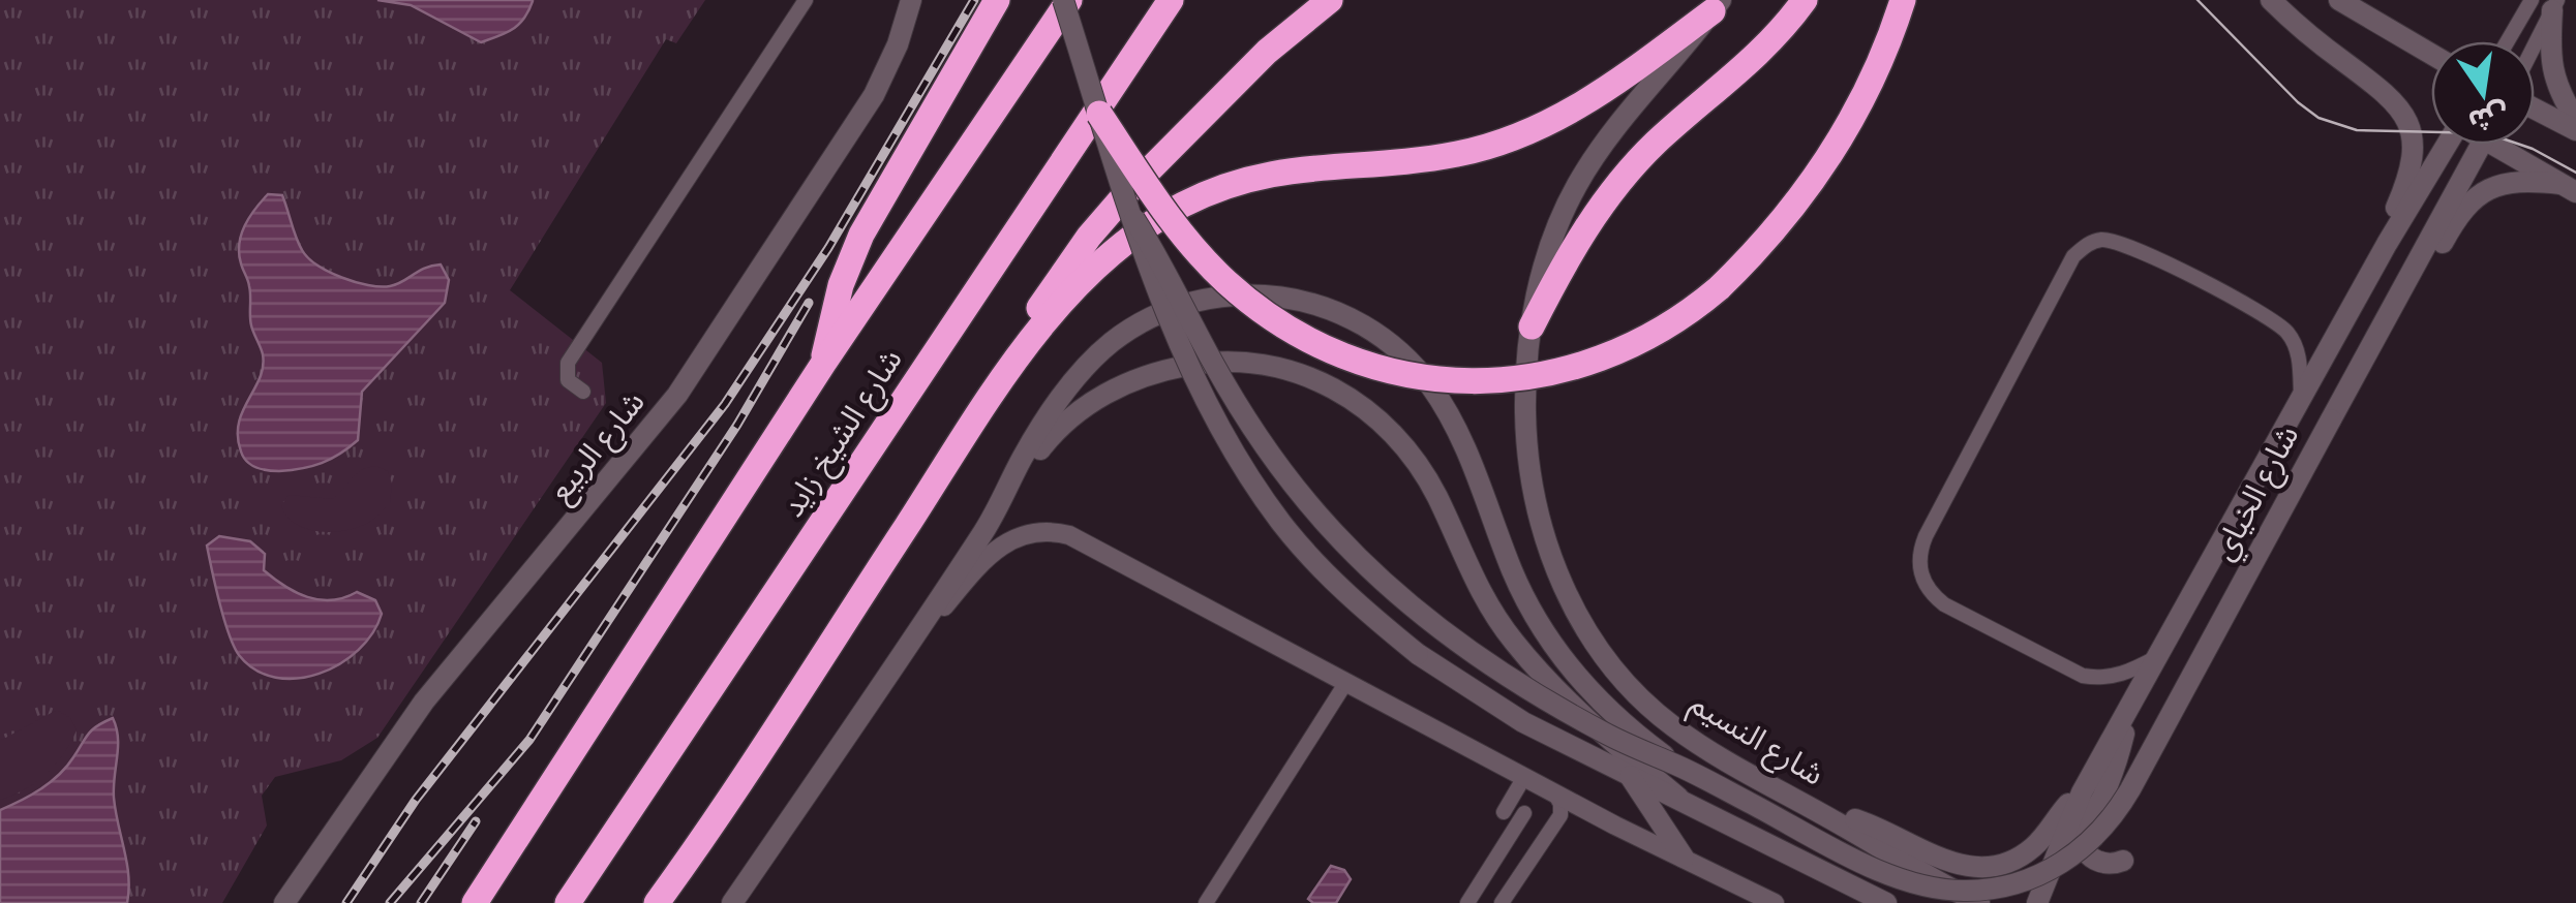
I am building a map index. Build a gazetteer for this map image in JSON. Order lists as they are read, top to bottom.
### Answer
{
  "streets": {
    "highway": ["شارع الشيخ زايد"],
    "main road": ["شارع الربيع", "شارع الخياي", "شارع النسيم"]
  },
  "north": "bottom"
}
